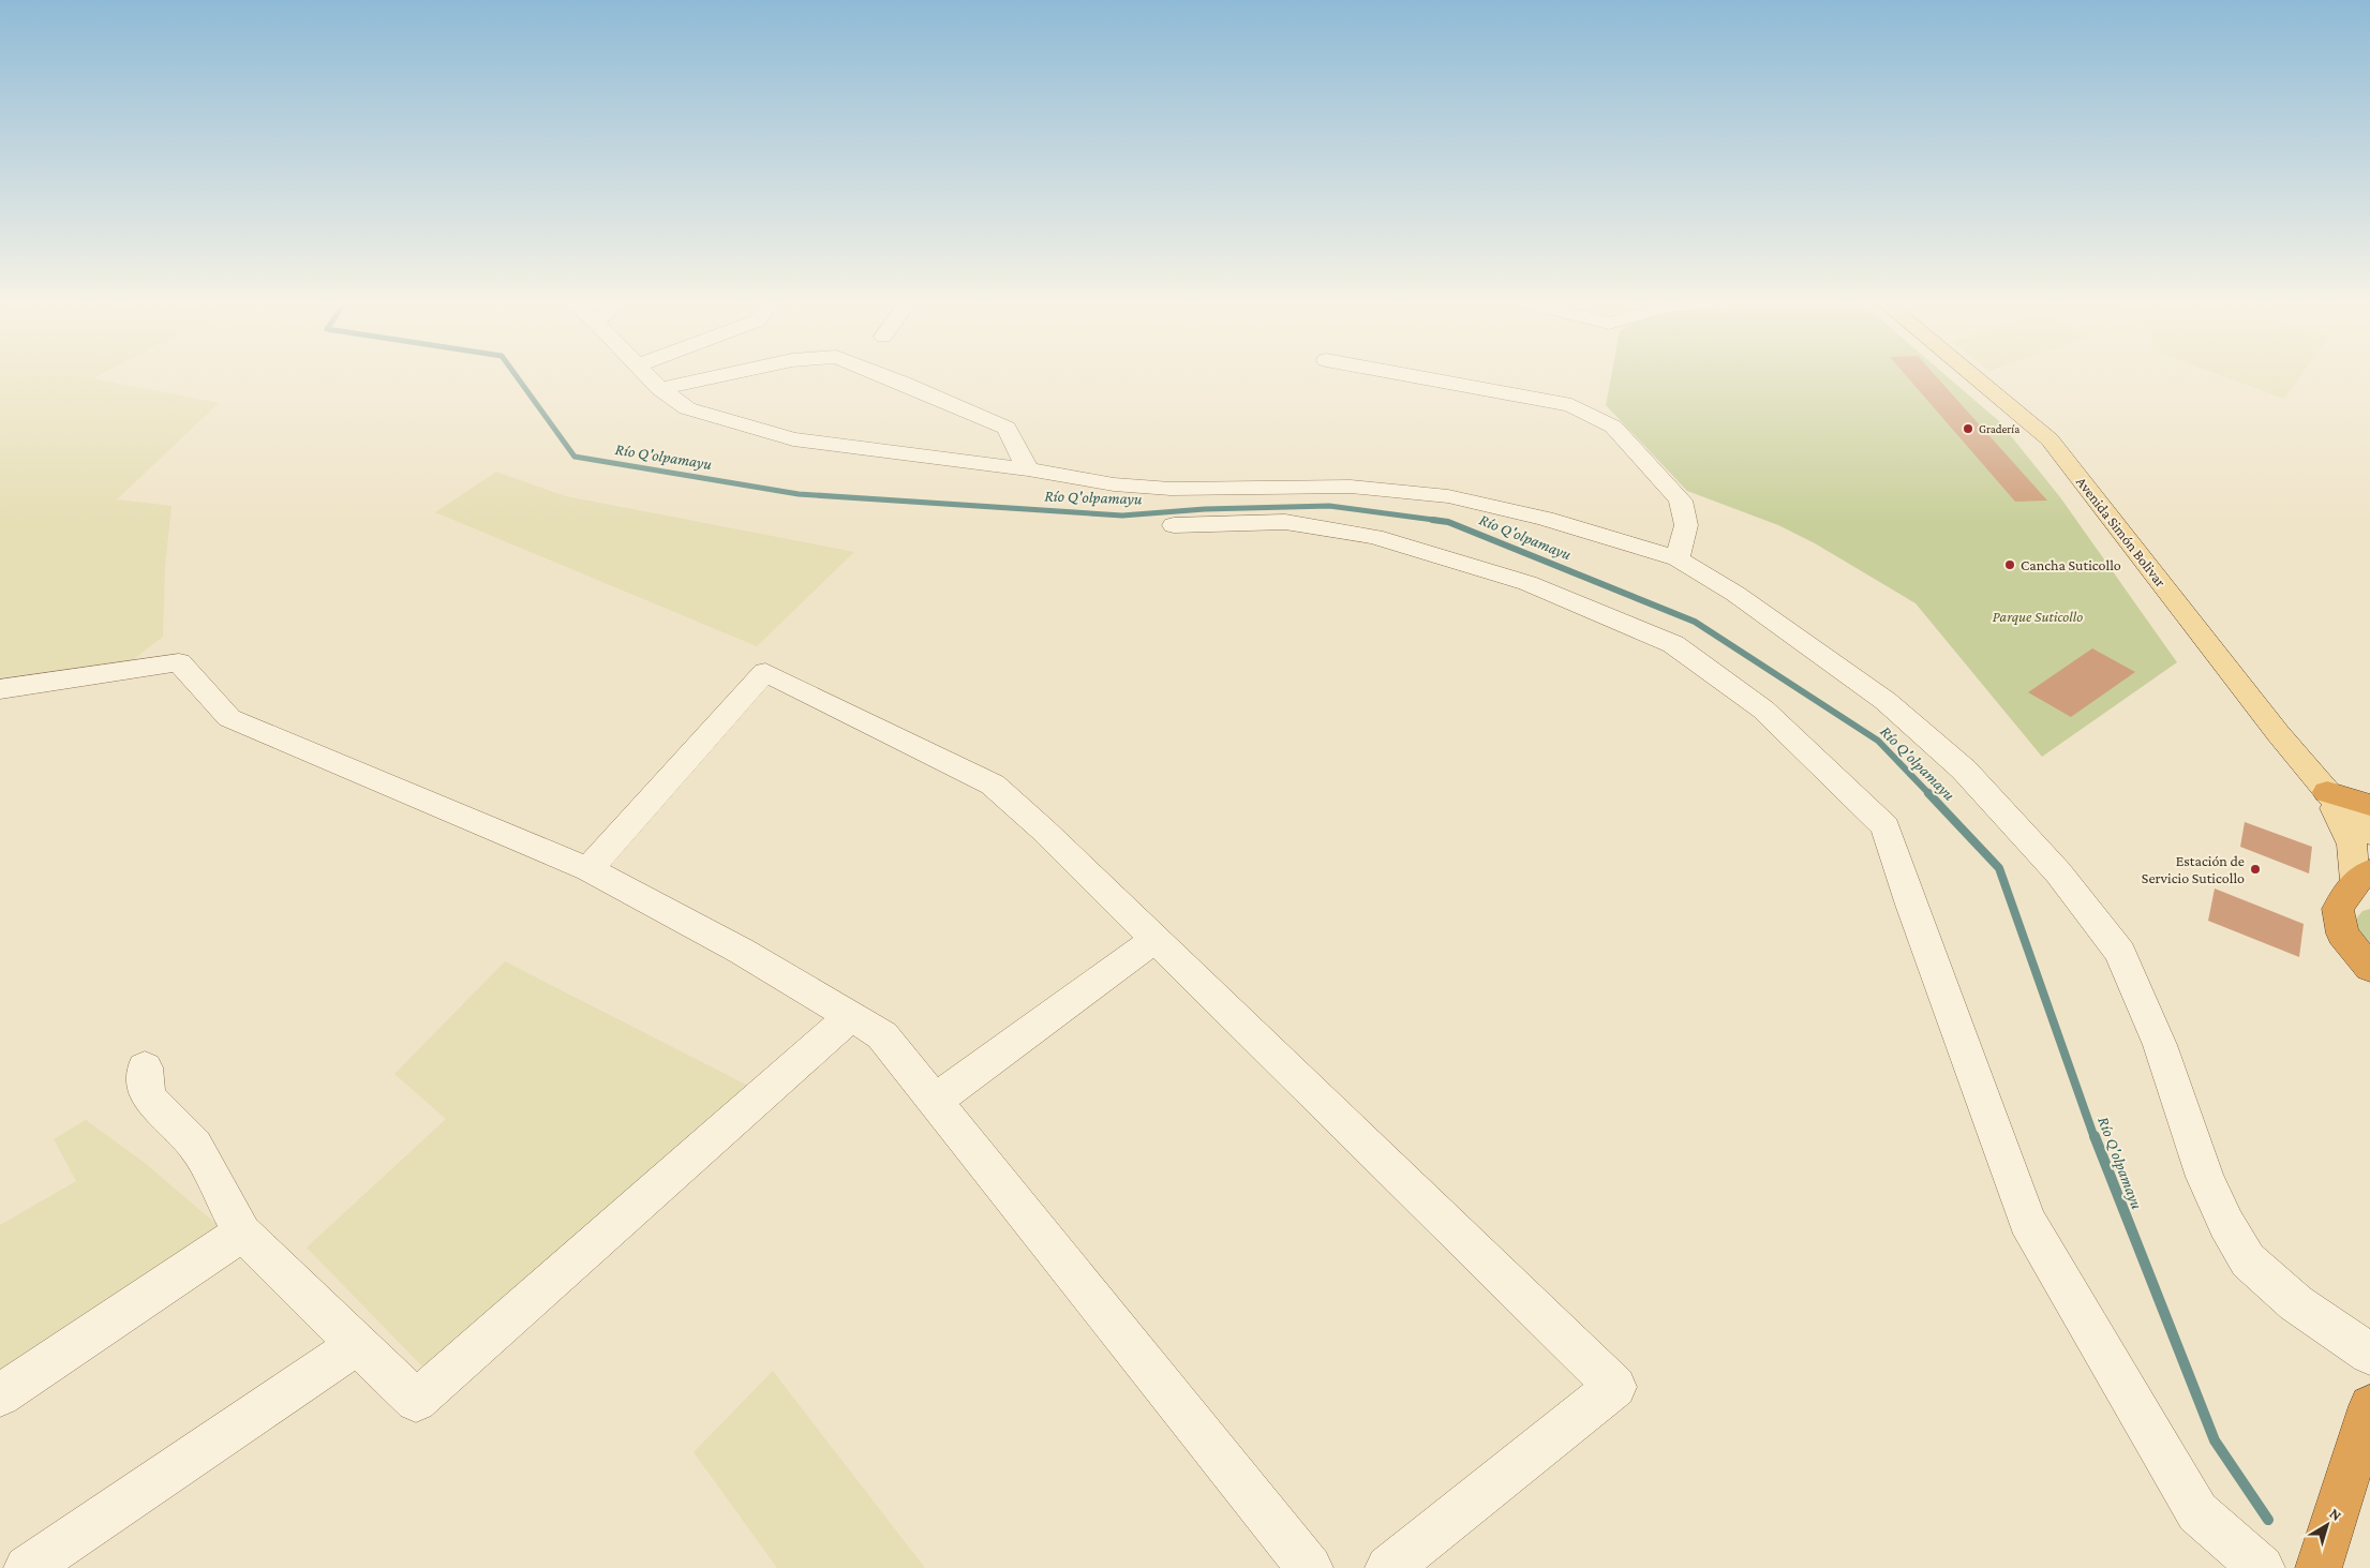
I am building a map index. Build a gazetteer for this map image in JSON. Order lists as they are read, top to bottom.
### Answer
{
  "streets": {
    "main road": ["Avenida Simón Bolivar"]
  },
  "water": ["Río Q'olpamayu"],
  "parks": ["Parque Suticollo"],
  "places": ["Gradería", "Cancha Suticollo", "Estación de Servicio Suticollo"],
  "north": "top right"
}
